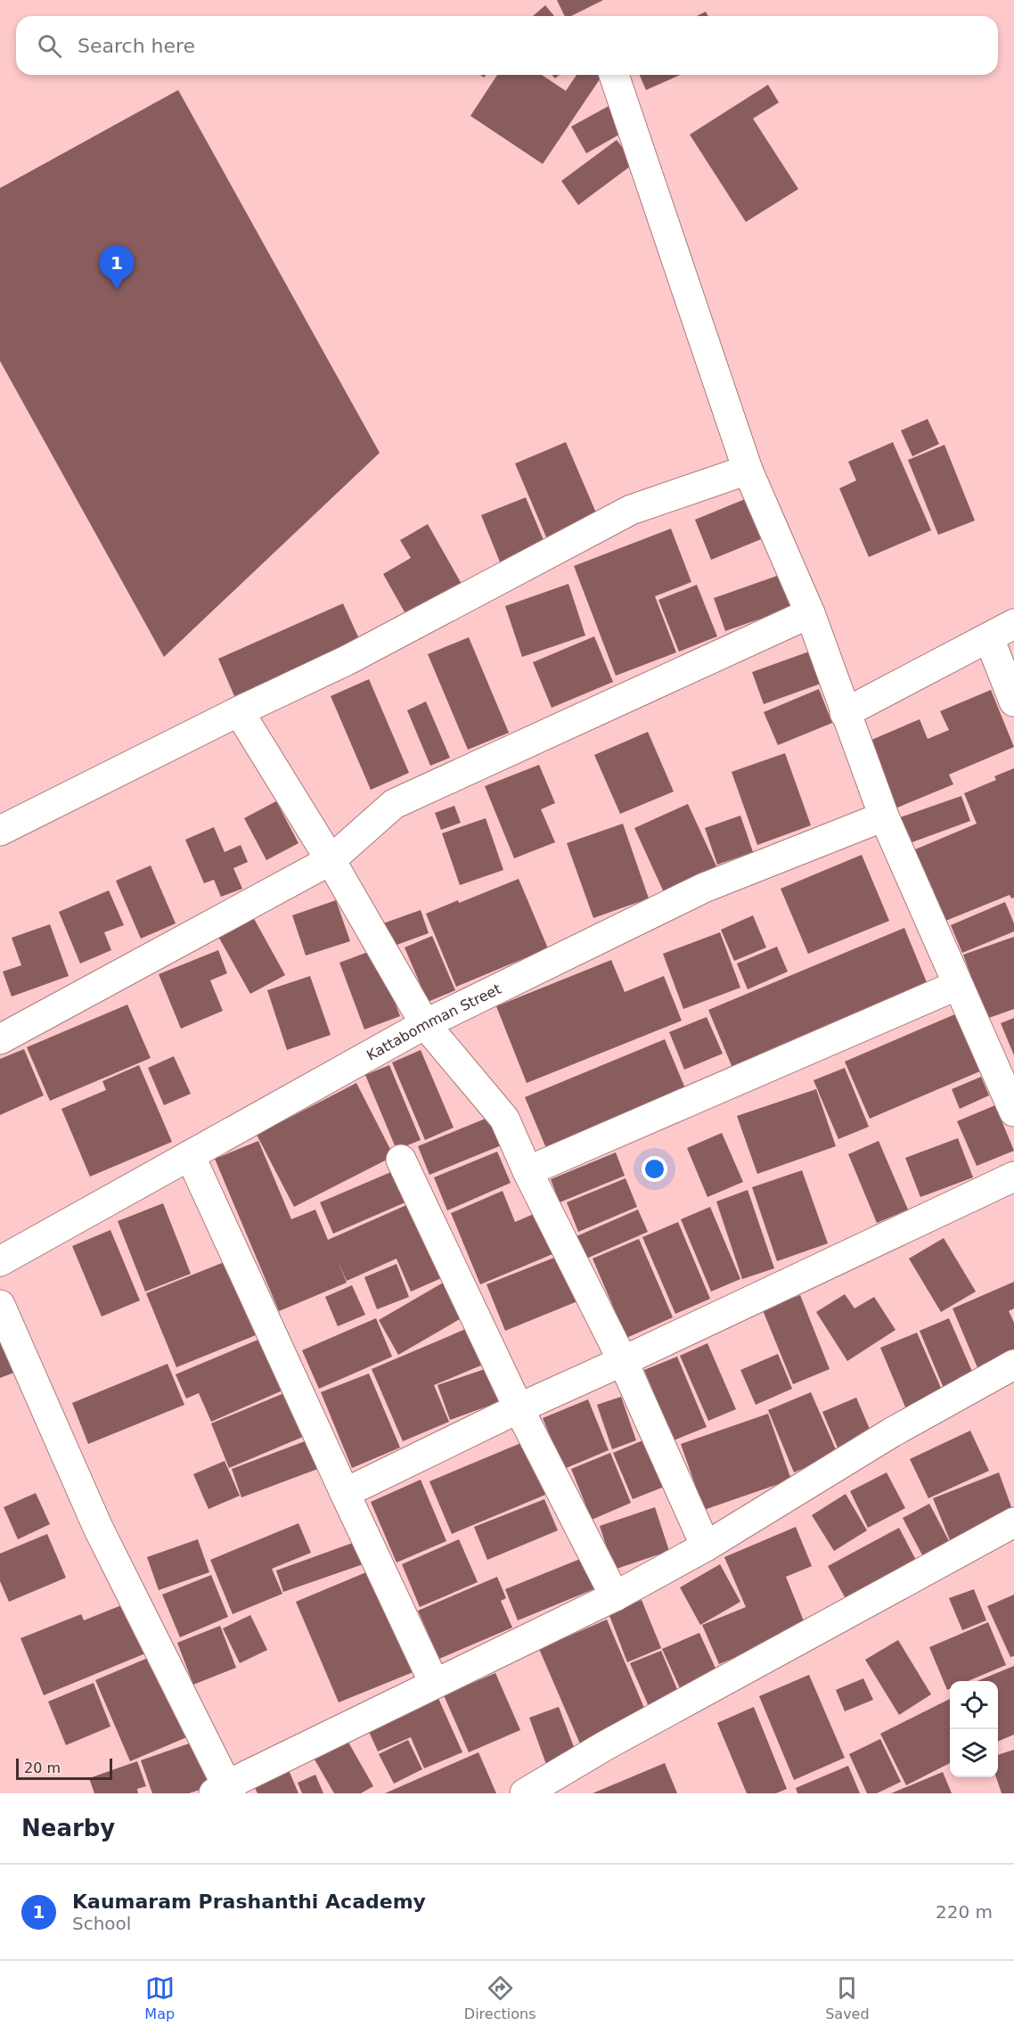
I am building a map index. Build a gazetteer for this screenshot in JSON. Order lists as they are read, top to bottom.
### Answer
{
  "streets": {
    "street": ["Kattabomman Street"]
  },
  "scale_bar": "20 m",
  "page": {
    "search": "Search here",
    "pins": "1",
    "scale": "20 m",
    "heading": "Nearby",
    "list": [
      {
        "mark": "1",
        "name": "Kaumaram Prashanthi Academy",
        "note": "School",
        "value": "220 m"
      }
    ],
    "nav": ["Map", "Directions", "Saved"]
  }
}
